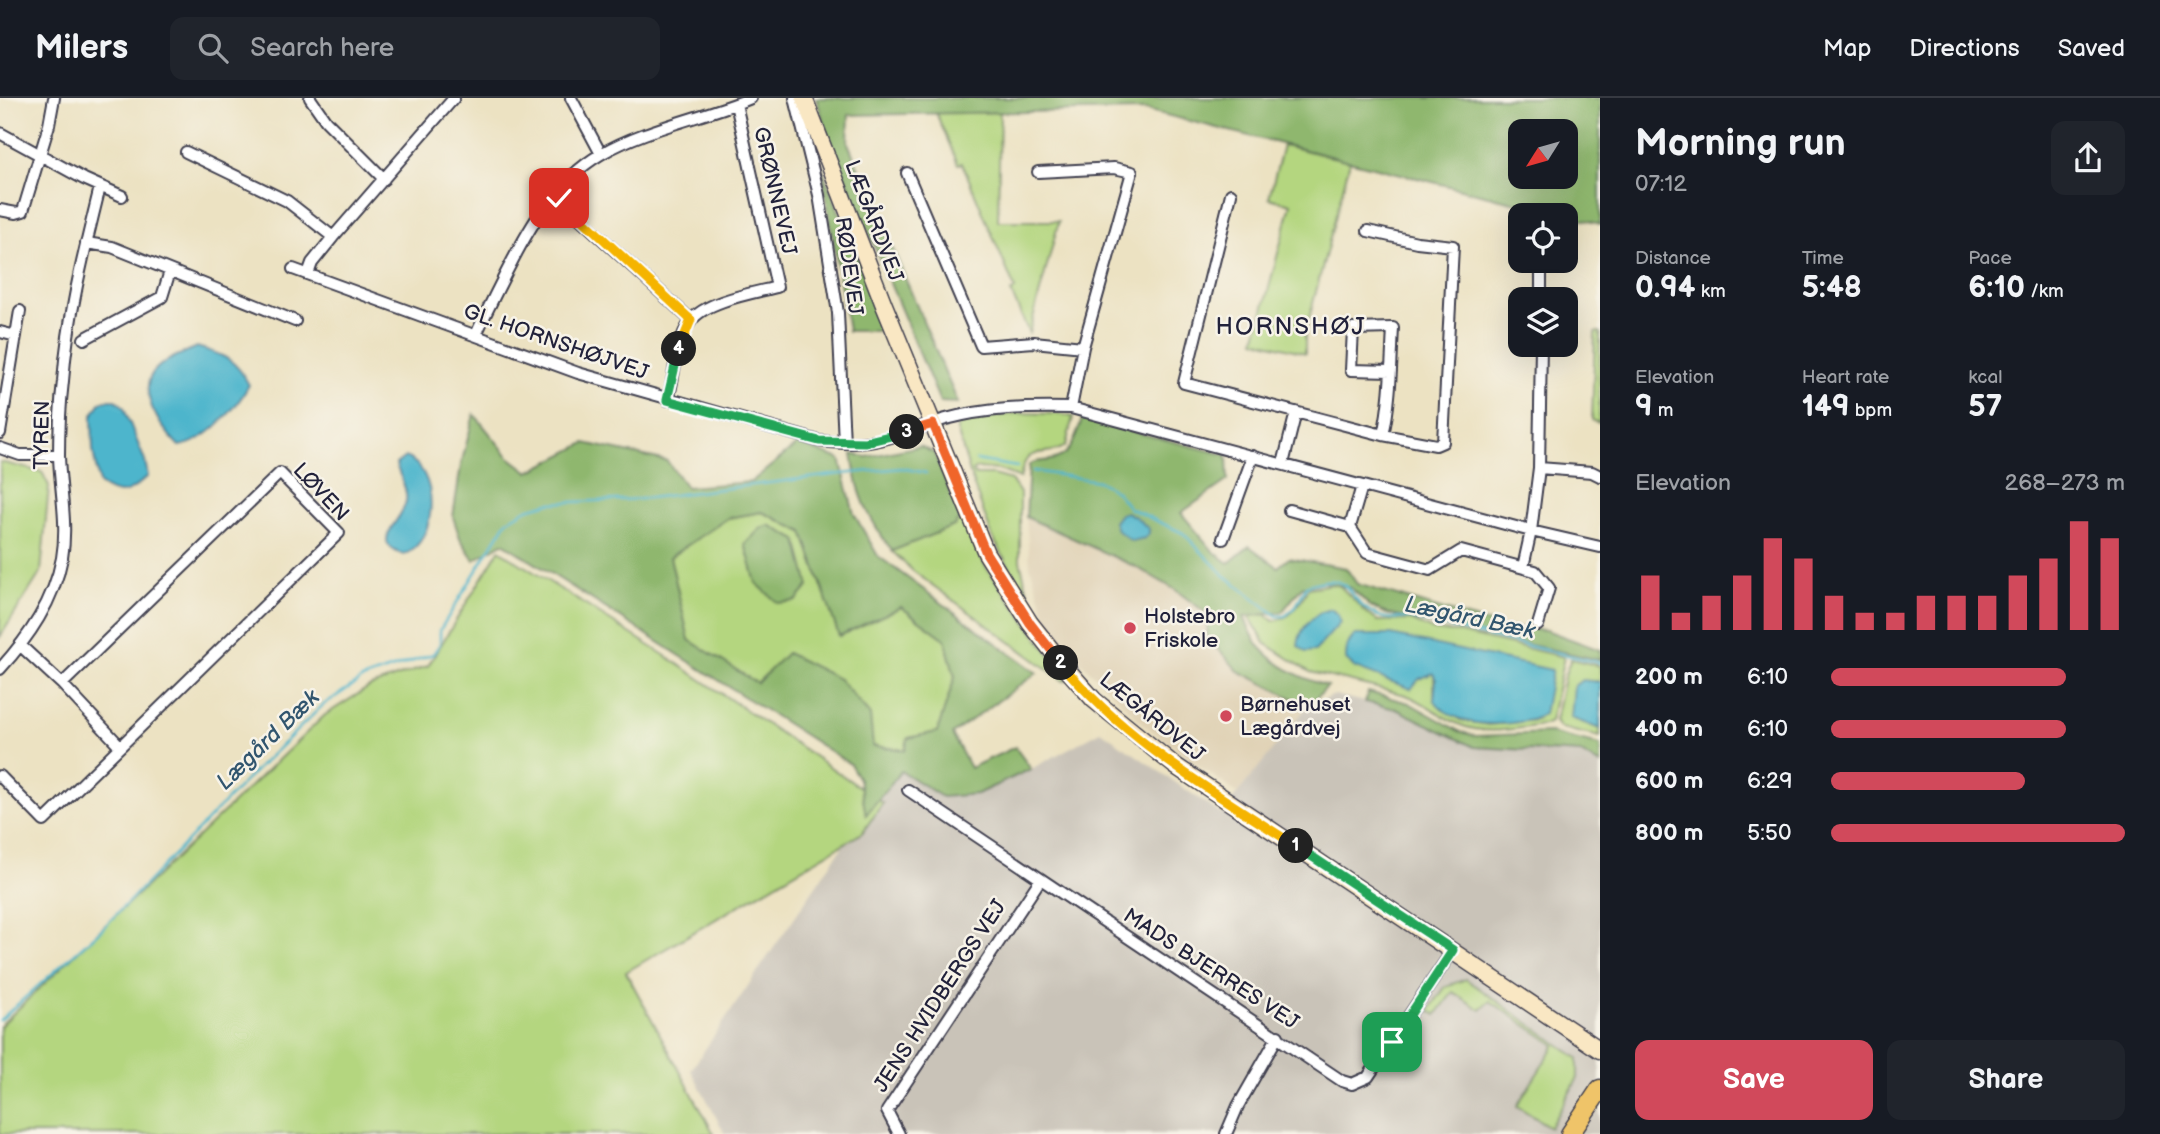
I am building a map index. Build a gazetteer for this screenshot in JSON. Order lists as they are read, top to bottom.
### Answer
{
  "streets": {
    "street": [
      "GRØNNEVEJ",
      "LÆGÅRDVEJ",
      "RØDEVEJ",
      "GL. HORNSHØJVEJ",
      "TYREN",
      "LØVEN",
      "MADS BJERRES VEJ",
      "JENS HVIDBERGS VEJ"
    ]
  },
  "crossings": [
    ["LÆGÅRDVEJ", "GL. HORNSHØJVEJ"],
    ["LÆGÅRDVEJ", "MADS BJERRES VEJ"],
    ["RØDEVEJ", "GL. HORNSHØJVEJ"],
    ["MADS BJERRES VEJ", "JENS HVIDBERGS VEJ"]
  ],
  "districts": ["HORNSHØJ"],
  "water": ["Lægård Bæk"],
  "places": ["Holstebro Friskole", "Børnehuset Lægårdvej"],
  "north": "bottom left",
  "page": {
    "header": "Milers",
    "search": "Search here",
    "nav": ["Map", "Directions", "Saved"],
    "heading": ["Morning run", "07:12"],
    "stats": [
      ["Distance", "0.94 km"],
      ["Time", "5:48"],
      ["Pace", "6:10 /km"],
      ["Elevation", "9 m"],
      ["Heart rate", "149 bpm"],
      ["kcal", "57"]
    ],
    "pins": [
      "4",
      "3",
      "2",
      "1"
    ],
    "chart": ["Elevation", "268–273 m"],
    "list": [
      {
        "name": "200 m",
        "note": "6:10"
      },
      {
        "name": "400 m",
        "note": "6:10"
      },
      {
        "name": "600 m",
        "note": "6:29"
      },
      {
        "name": "800 m",
        "note": "5:50"
      }
    ],
    "buttons": ["Save", "Share"]
  }
}
